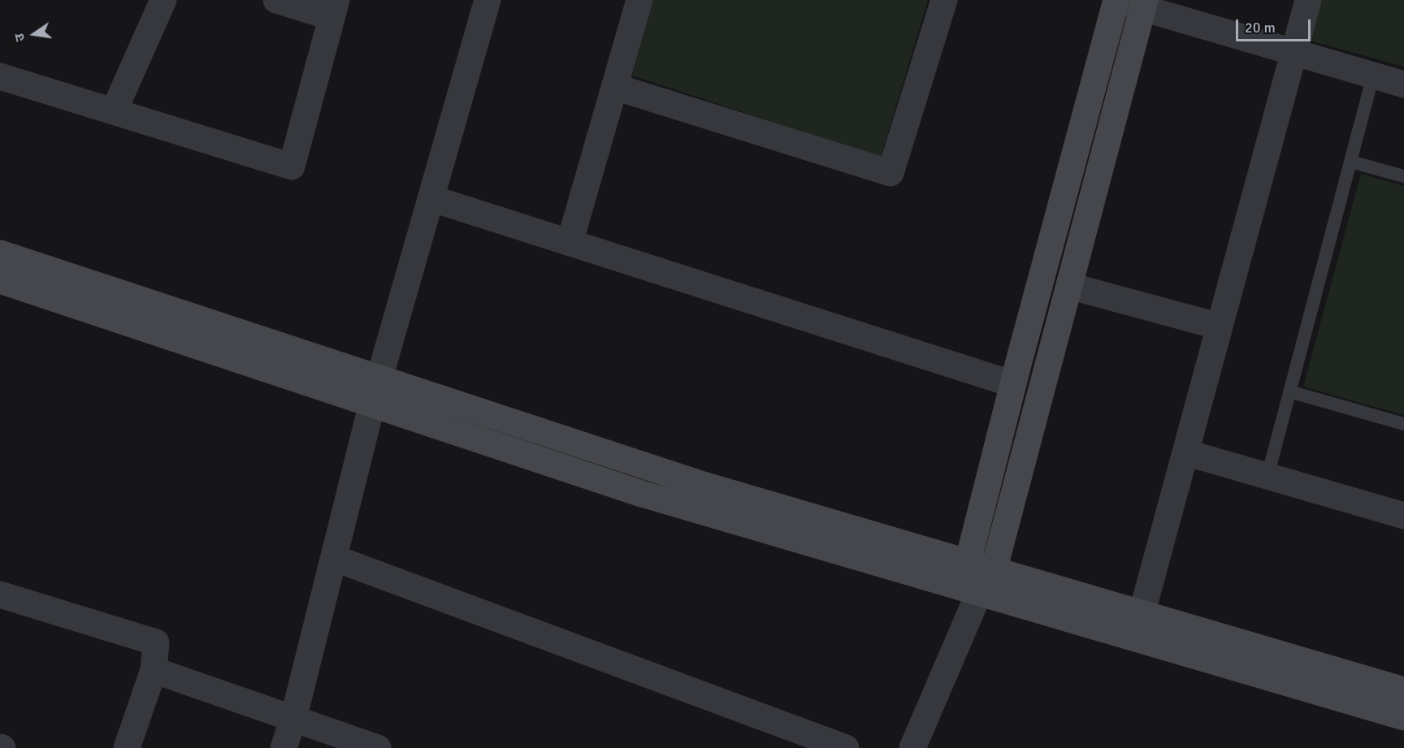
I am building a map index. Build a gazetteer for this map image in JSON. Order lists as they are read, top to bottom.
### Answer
{
  "scale_bar": "20 m",
  "north": "left"
}
